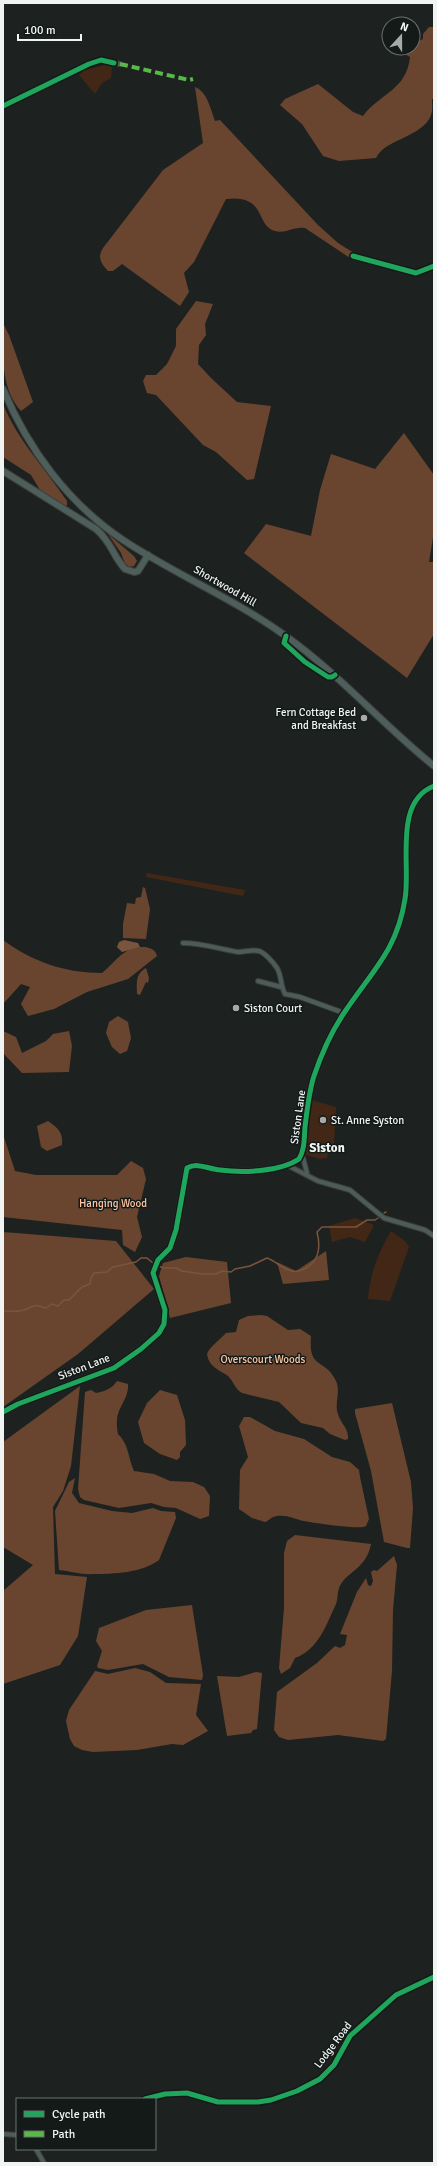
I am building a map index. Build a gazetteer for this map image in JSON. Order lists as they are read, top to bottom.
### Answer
{
  "streets": {
    "street": ["Shortwood Hill", "Siston Lane", "Lodge Road"]
  },
  "districts": ["Siston"],
  "parks": ["Hanging Wood", "Overscourt Woods"],
  "places": ["Fern Cottage Bed and Breakfast", "Siston Court", "St. Anne Syston"],
  "legend": ["Cycle path", "Path"],
  "scale_bar": "100 m",
  "north": "top"
}
